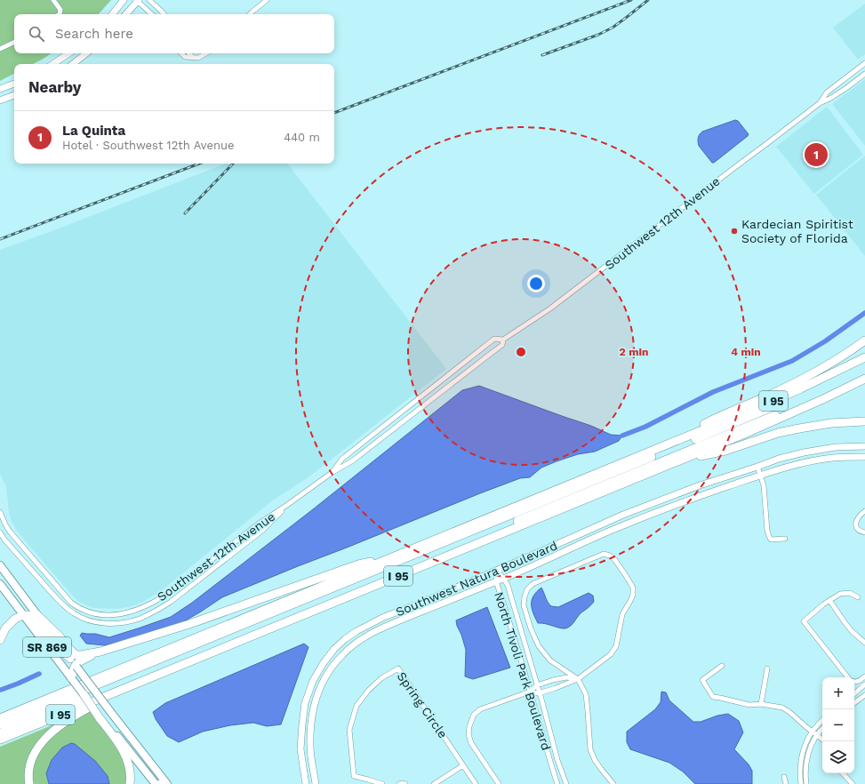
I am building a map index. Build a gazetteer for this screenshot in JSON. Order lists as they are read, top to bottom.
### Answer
{
  "streets": {
    "highway": ["I 95"],
    "main road": ["SR 869"],
    "street": [
      "Southwest 12th Avenue",
      "Southwest Natura Boulevard",
      "North Tivoli Park Boulevard",
      "Spring Circle"
    ]
  },
  "crossings": [
    ["Southwest Natura Boulevard", "North Tivoli Park Boulevard"]
  ],
  "places": ["Kardecian Spiritist Society of Florida"],
  "page": {
    "search": "Search here",
    "heading": "Nearby",
    "list": [
      {
        "mark": "1",
        "name": "La Quinta",
        "note": "Hotel · Southwest 12th Avenue",
        "value": "440 m"
      }
    ],
    "pins": "1",
    "map_buttons": ["+", "−"]
  },
  "rings": ["2 min", "4 min"]
}
